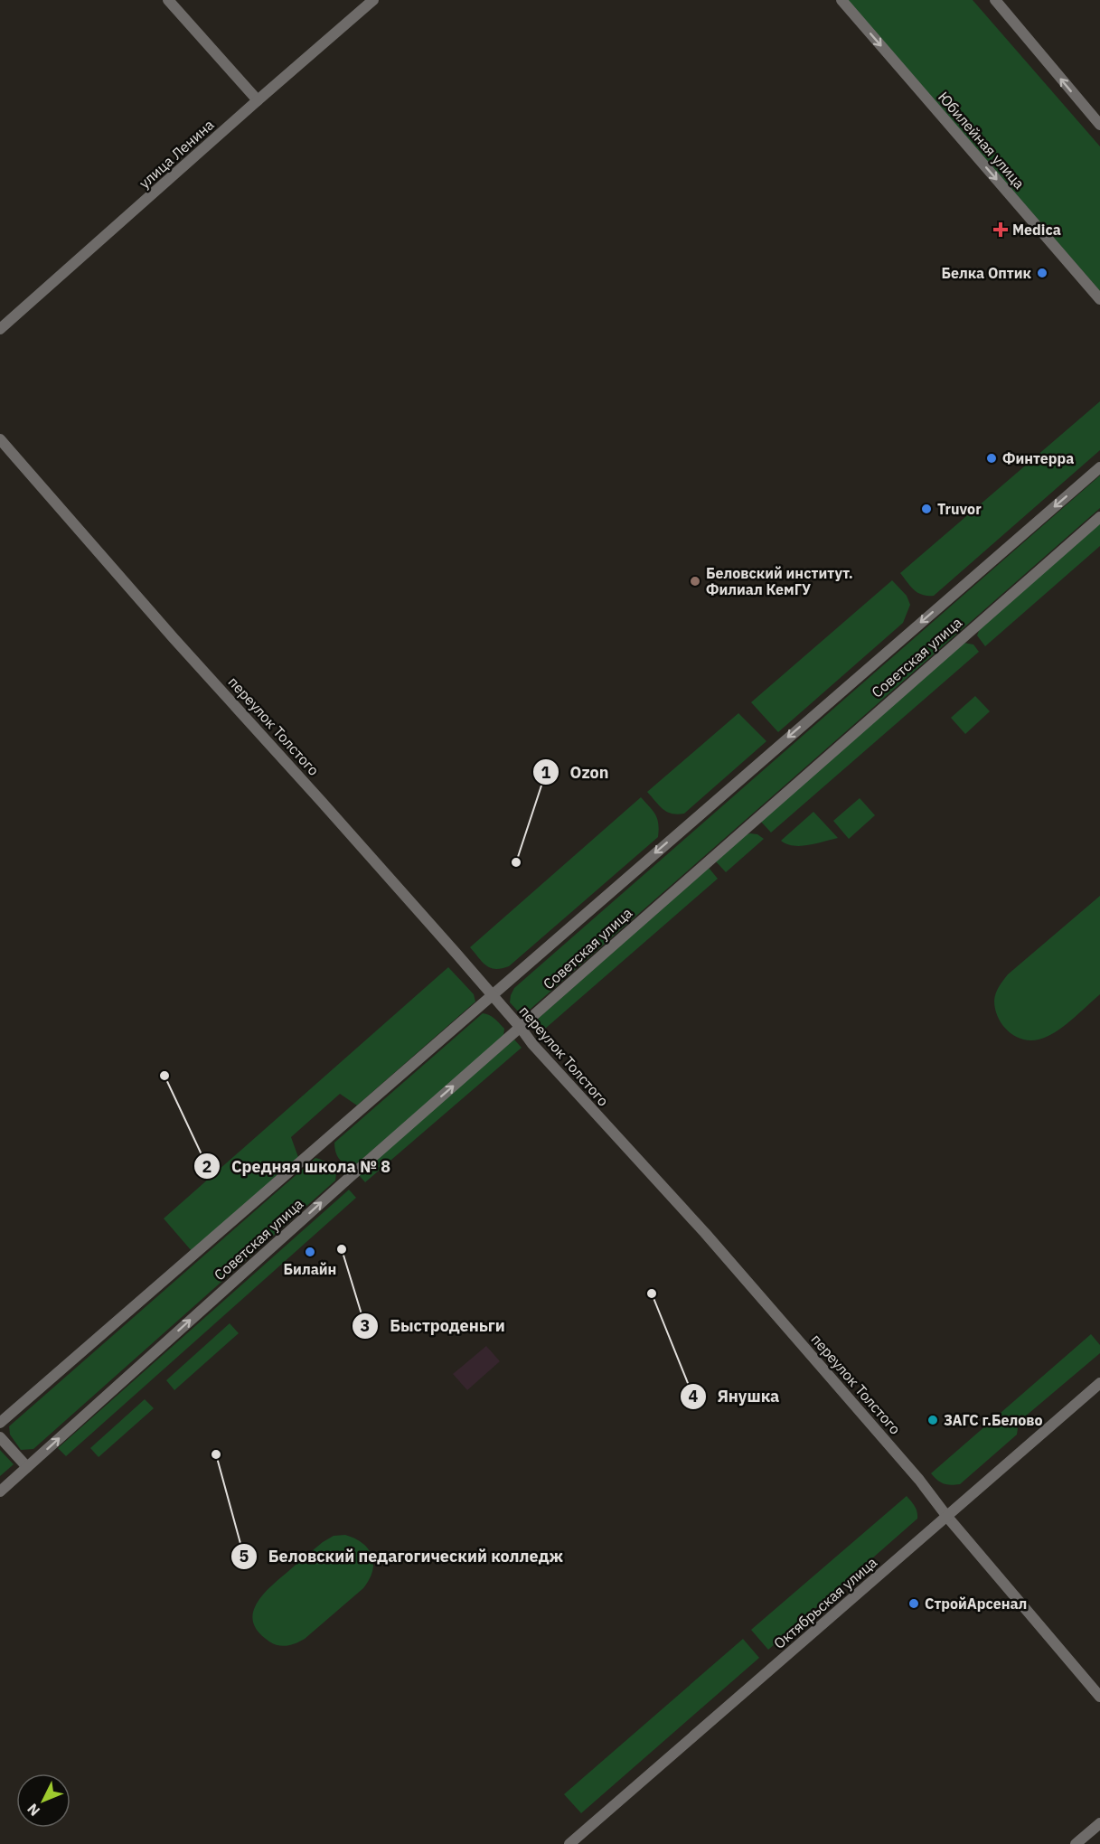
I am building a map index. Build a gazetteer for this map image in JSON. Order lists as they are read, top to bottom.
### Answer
{
  "streets": {
    "street": [
      "Юбилейная улица",
      "улица Ленина",
      "Советская улица",
      "переулок Толстого",
      "Октябрьская улица"
    ]
  },
  "crossings": [
    ["Советская улица", "переулок Толстого"],
    ["переулок Толстого", "Октябрьская улица"]
  ],
  "one_way": ["Юбилейная улица"],
  "places": {
    "health": ["Mеdica"],
    "other": [
      "Белка Оптик",
      "Финтерра",
      "Truvor",
      "Беловский институт. Филиал КемГУ",
      "Ozon",
      "Средняя школа № 8",
      "Быстроденьги",
      "Билайн",
      "Янушка",
      "ЗАГС г.Белово",
      "Беловский педагогический колледж",
      "СтройАрсенал"
    ]
  },
  "north": "bottom left"
}
